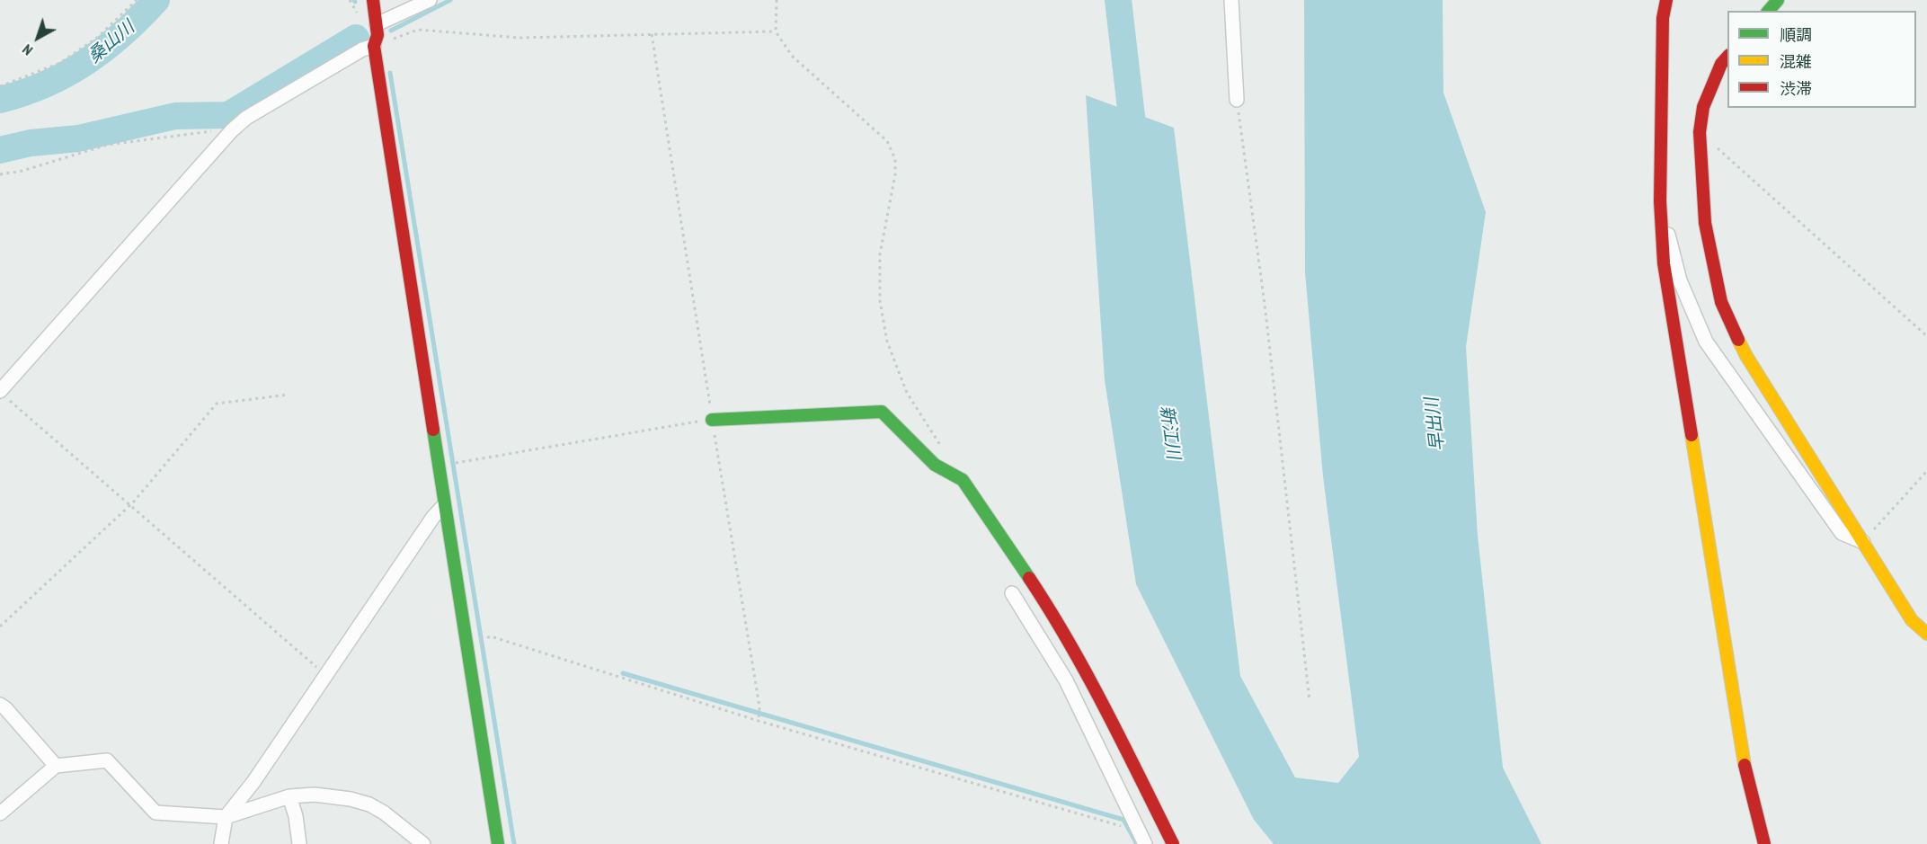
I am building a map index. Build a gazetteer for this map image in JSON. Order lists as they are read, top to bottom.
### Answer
{
  "water": ["桑山川", "早出川", "新江川"],
  "legend": ["順調", "混雑", "渋滞"],
  "north": "bottom left"
}
